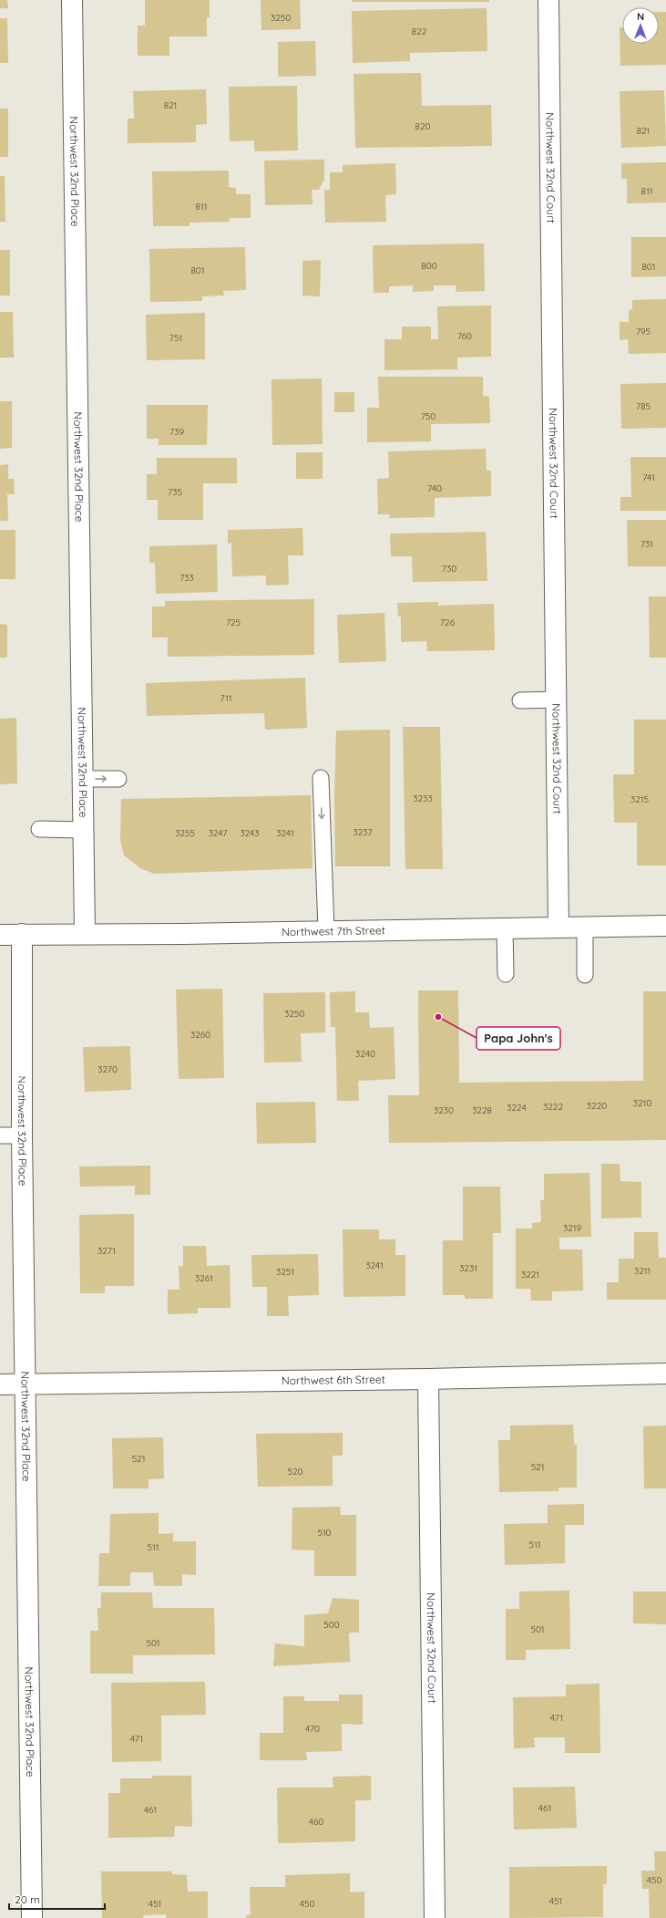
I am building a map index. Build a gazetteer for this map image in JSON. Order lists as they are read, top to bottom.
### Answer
{
  "streets": {
    "street": [
      "Northwest 32nd Court",
      "Northwest 32nd Place",
      "Northwest 7th Street",
      "Northwest 6th Street"
    ]
  },
  "crossings": [
    ["Northwest 32nd Court", "Northwest 7th Street"],
    ["Northwest 32nd Court", "Northwest 6th Street"],
    ["Northwest 32nd Place", "Northwest 7th Street"],
    ["Northwest 32nd Place", "Northwest 6th Street"]
  ],
  "places": ["Papa John's"],
  "house_numbers": [
    "3250",
    "822",
    "821",
    "820",
    "821",
    "811",
    "811",
    "800",
    "801",
    "801",
    "795",
    "760",
    "751",
    "785",
    "750",
    "739",
    "741",
    "740",
    "735",
    "731",
    "730",
    "733",
    "725",
    "726",
    "711",
    "3233",
    "3215",
    "3237",
    "3255",
    "3247",
    "3243",
    "3241",
    "3250",
    "3260",
    "3240",
    "3270",
    "3210",
    "3220",
    "3222",
    "3224",
    "3230",
    "3228",
    "3219",
    "3271",
    "3241",
    "3231",
    "3211",
    "3251",
    "3221",
    "3261",
    "521",
    "521",
    "520",
    "510",
    "511",
    "511",
    "500",
    "501",
    "501",
    "471",
    "470",
    "471",
    "461",
    "461",
    "460",
    "450",
    "451",
    "451",
    "450"
  ],
  "scale_bar": "20 m",
  "north": "top"
}
